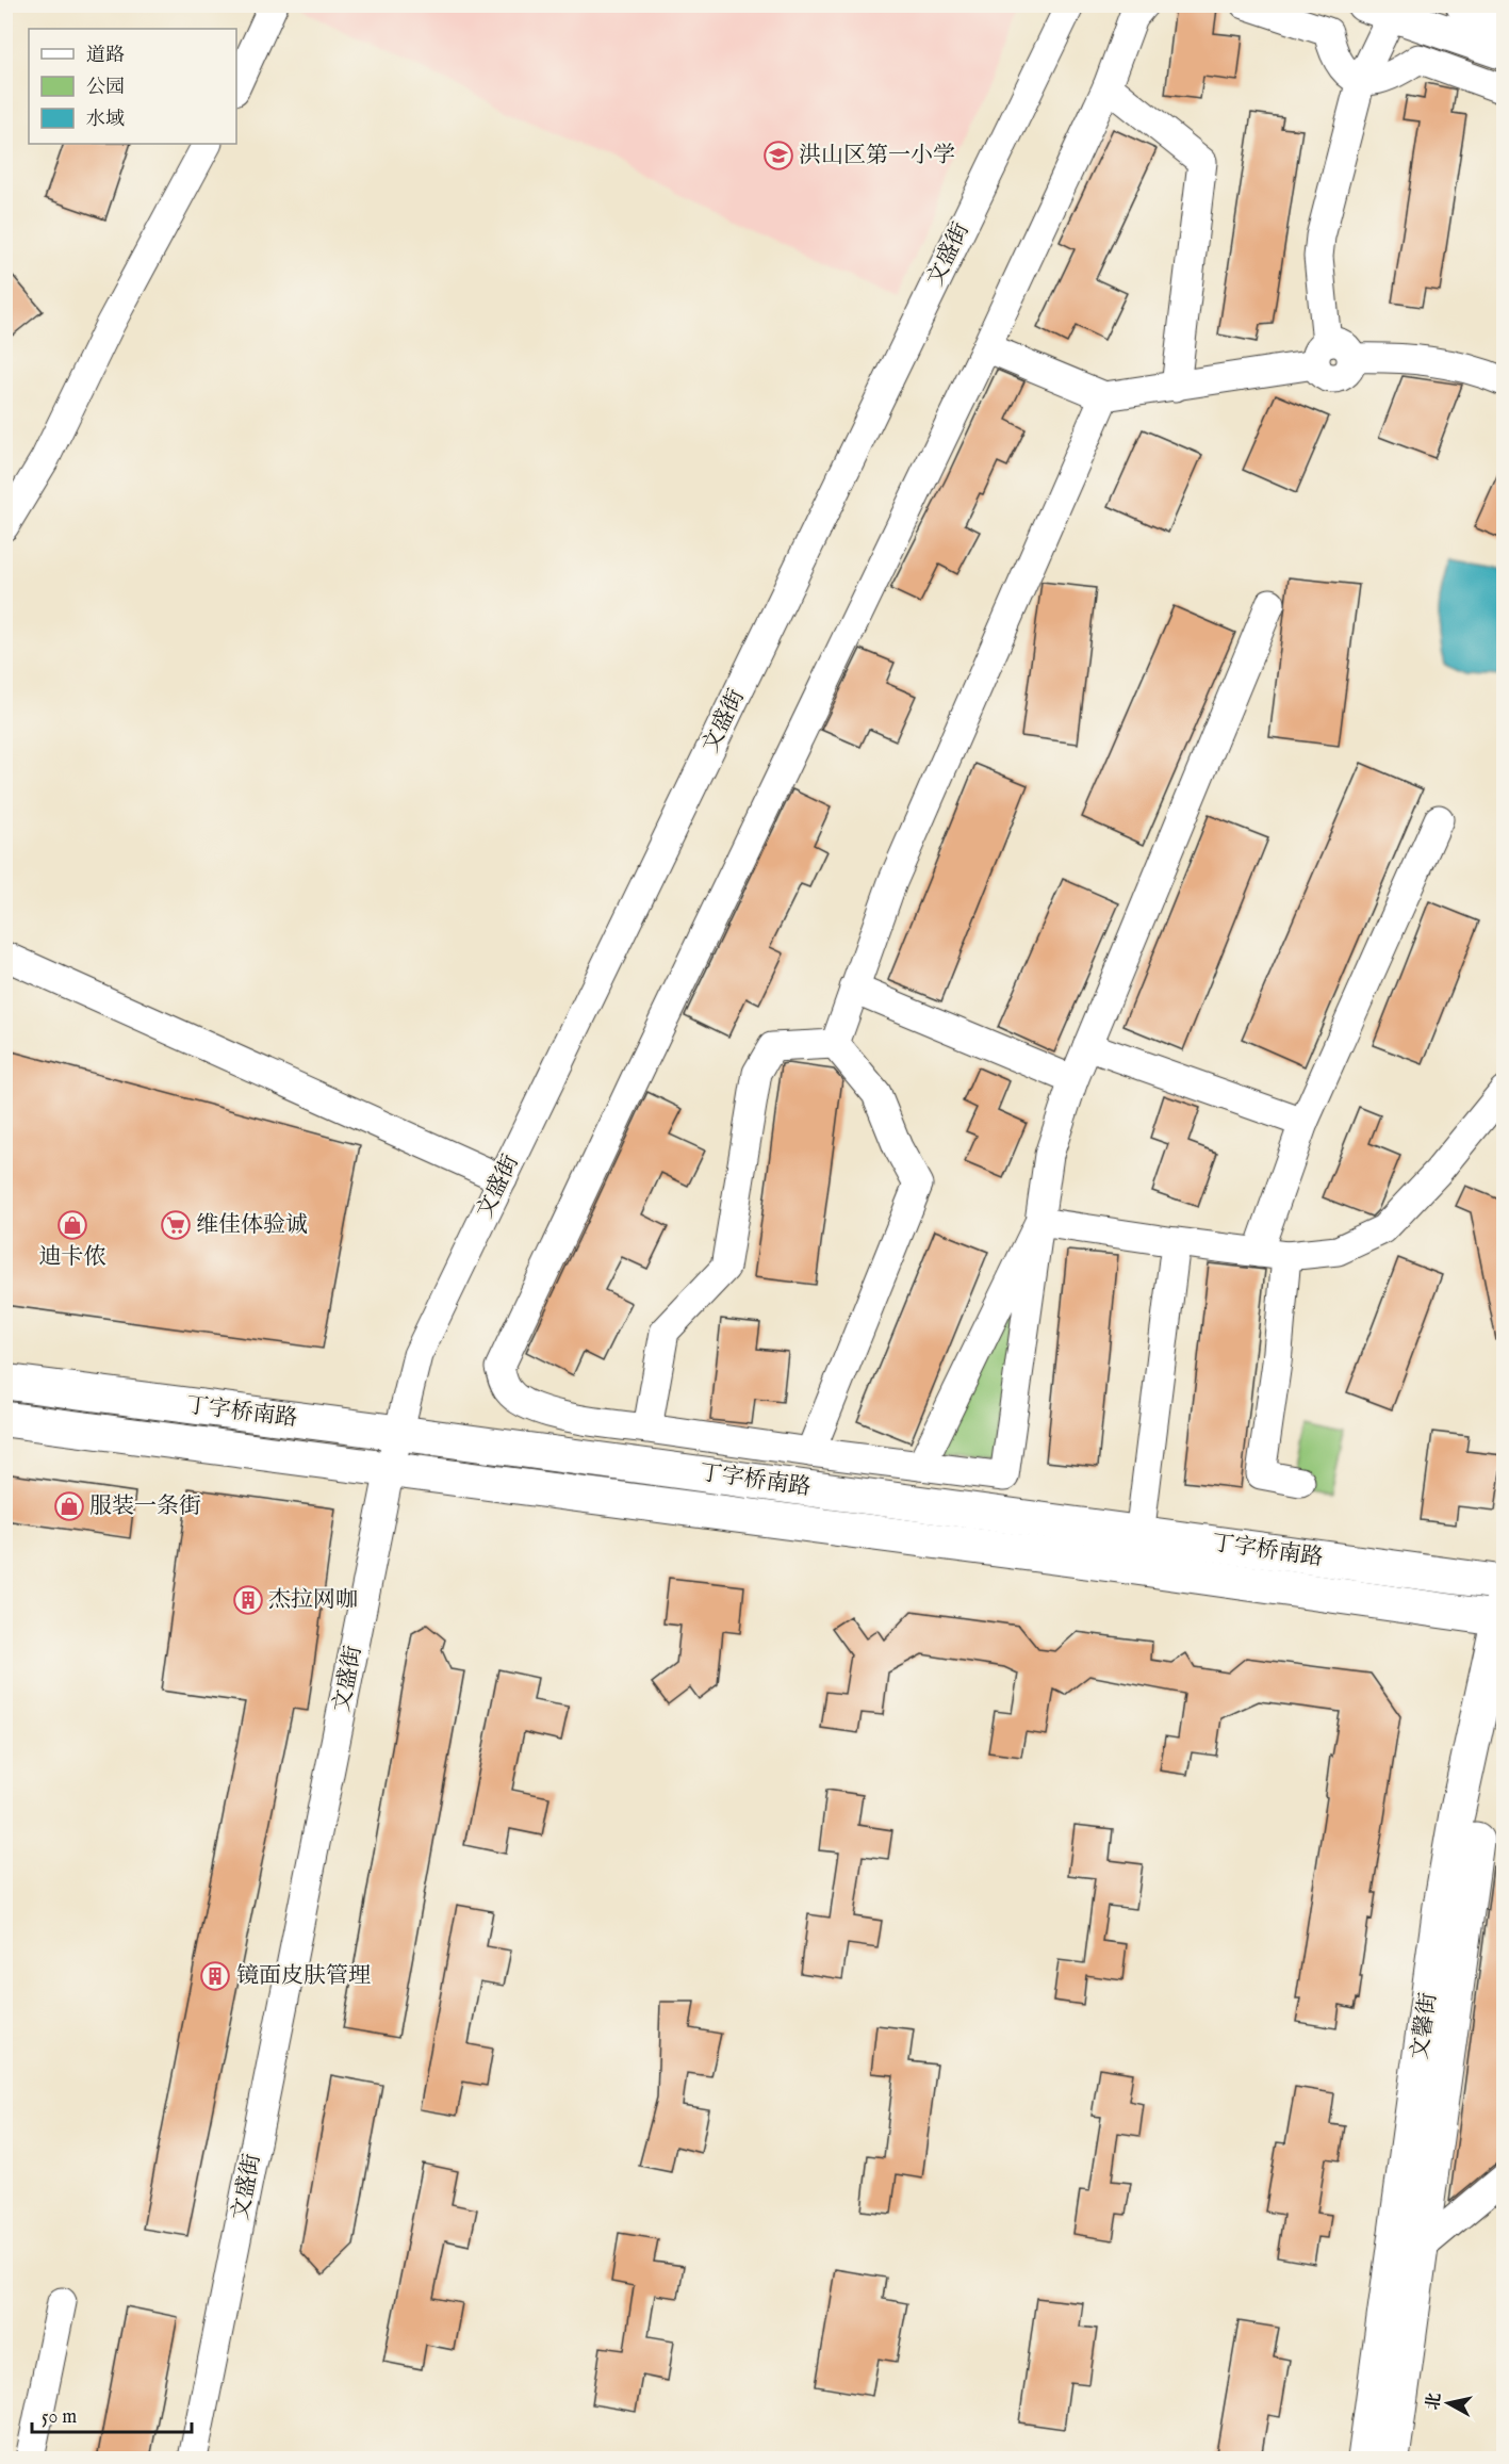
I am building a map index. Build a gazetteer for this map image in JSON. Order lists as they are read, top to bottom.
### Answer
{
  "streets": {
    "main road": ["丁字桥南路", "文馨街"],
    "street": ["文盛街"]
  },
  "crossings": [
    ["文盛街", "丁字桥南路"],
    ["丁字桥南路", "文馨街"]
  ],
  "places": {
    "school or university": ["洪山区第一小学"],
    "shop": ["迪卡侬", "服装一条街"],
    "supermarket": ["维佳体验诚"],
    "building": ["杰拉网咖", "镜面皮肤管理"]
  },
  "legend": ["道路", "公园", "水域"],
  "scale_bar": "50 m",
  "north": "left"
}
